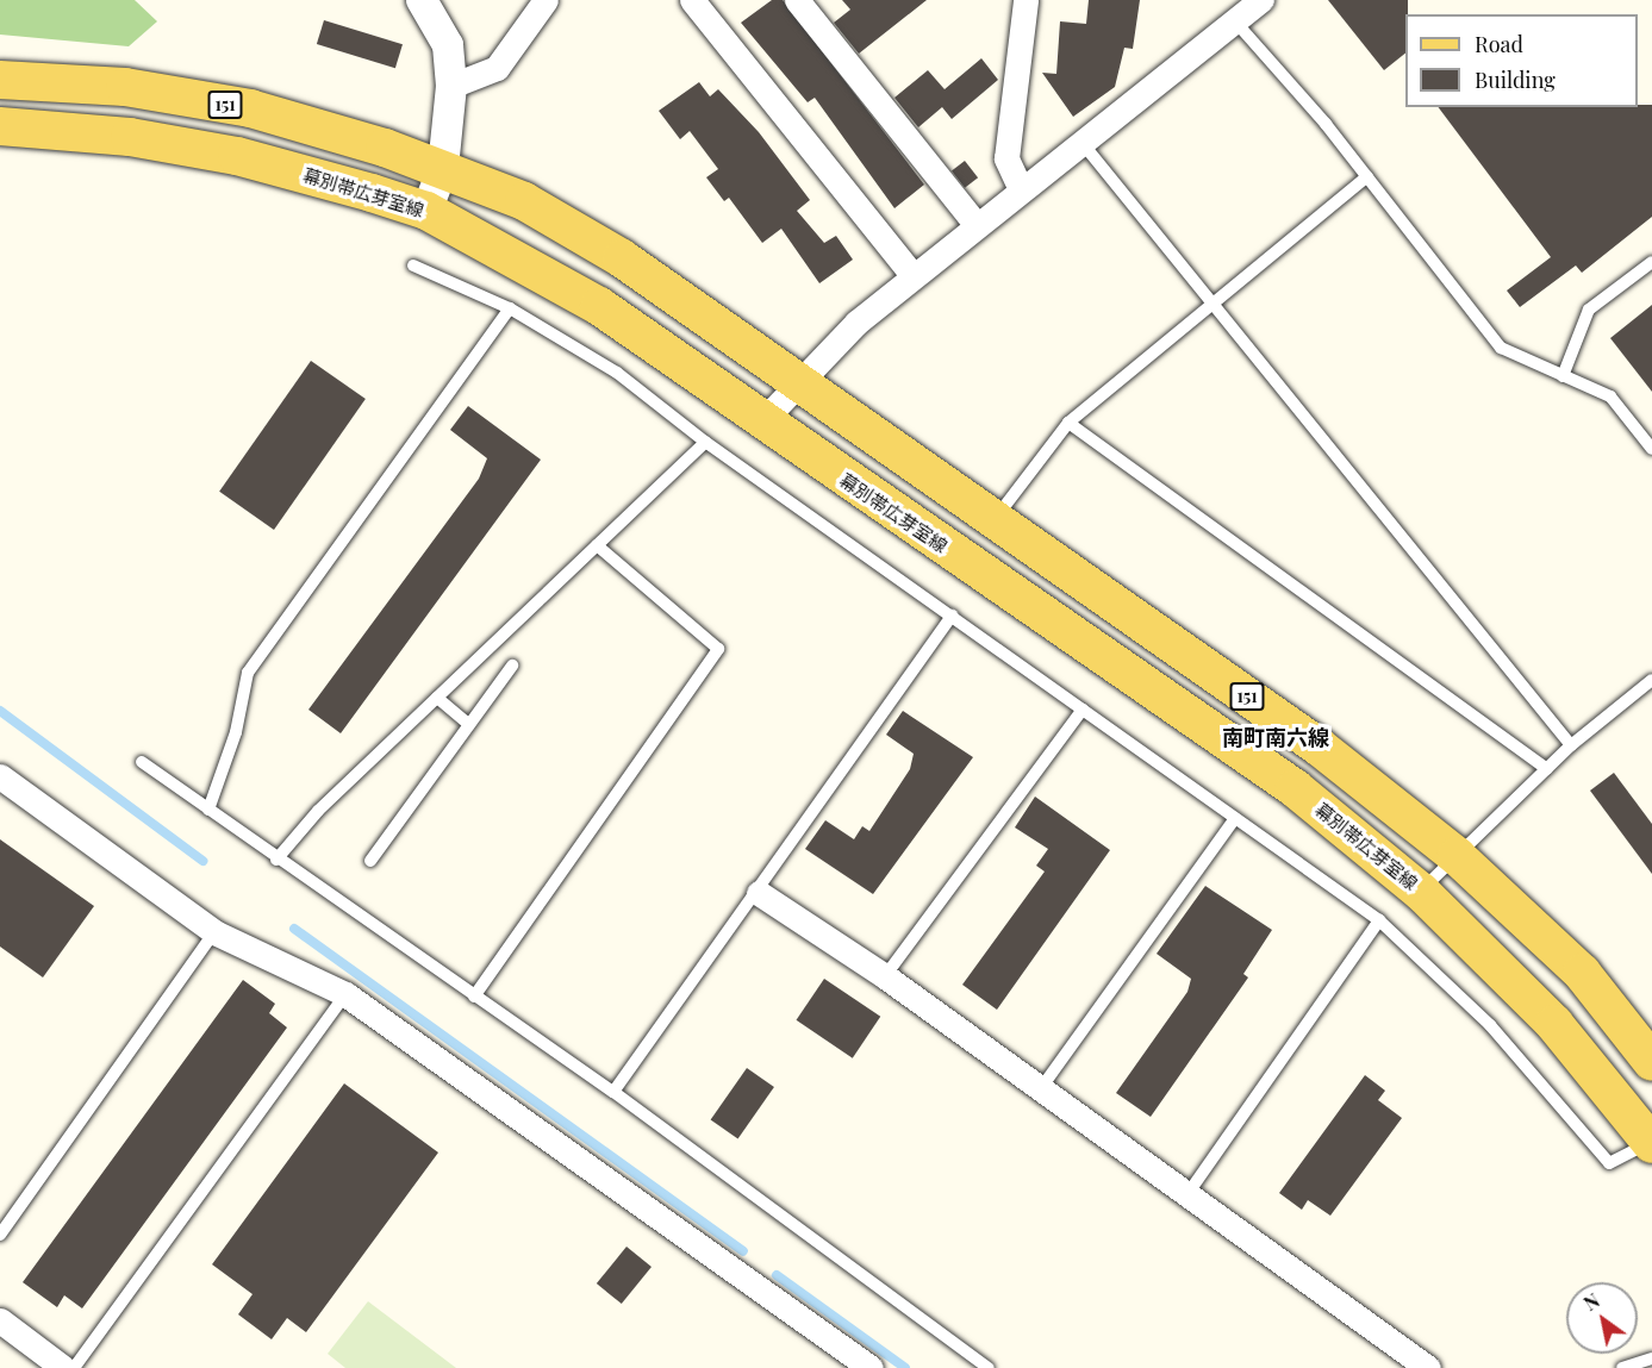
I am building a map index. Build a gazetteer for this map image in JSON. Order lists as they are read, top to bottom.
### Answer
{
  "streets": {
    "main road": ["151", "幕別帯広芽室線"]
  },
  "districts": ["南町南六線"],
  "legend": ["Road", "Building"],
  "north": "top left"
}
